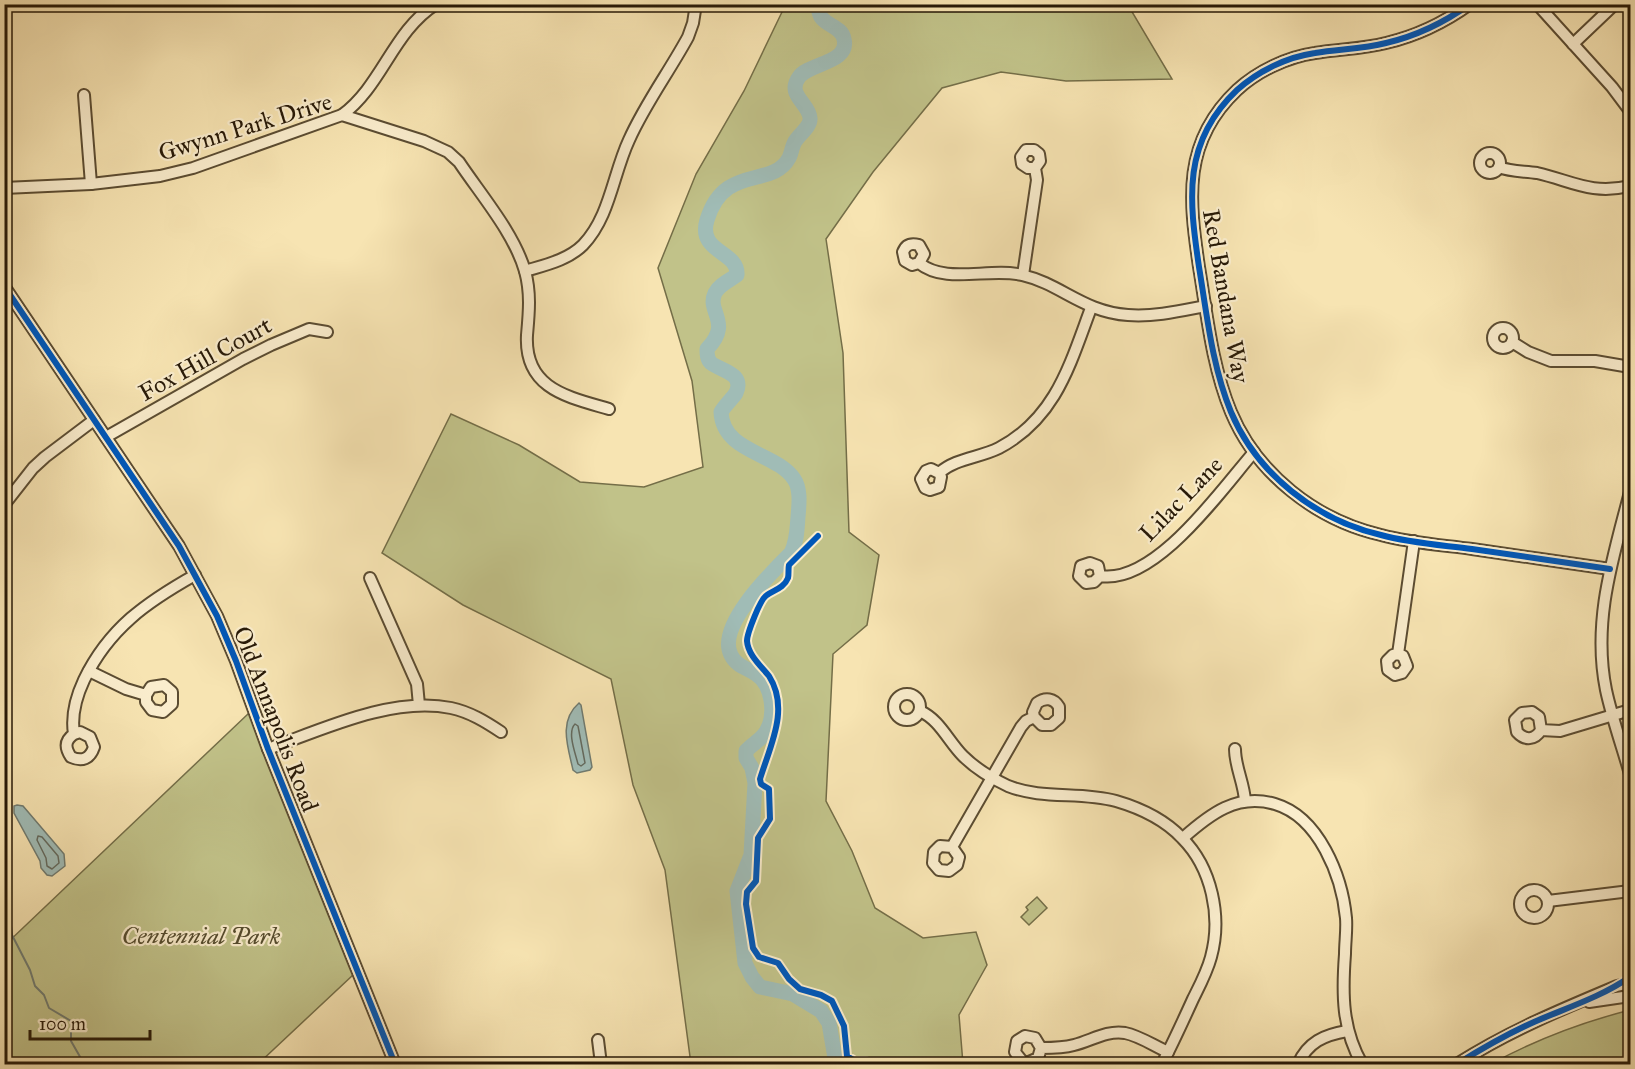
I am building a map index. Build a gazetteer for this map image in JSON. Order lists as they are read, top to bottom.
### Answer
{
  "streets": {
    "street": [
      "Gwynn Park Drive",
      "Red Bandana Way",
      "Fox Hill Court",
      "Lilac Lane",
      "Old Annapolis Road"
    ]
  },
  "crossings": [
    ["Red Bandana Way", "Lilac Lane"],
    ["Fox Hill Court", "Old Annapolis Road"]
  ],
  "parks": ["Centennial Park"],
  "scale_bar": "100 m"
}
